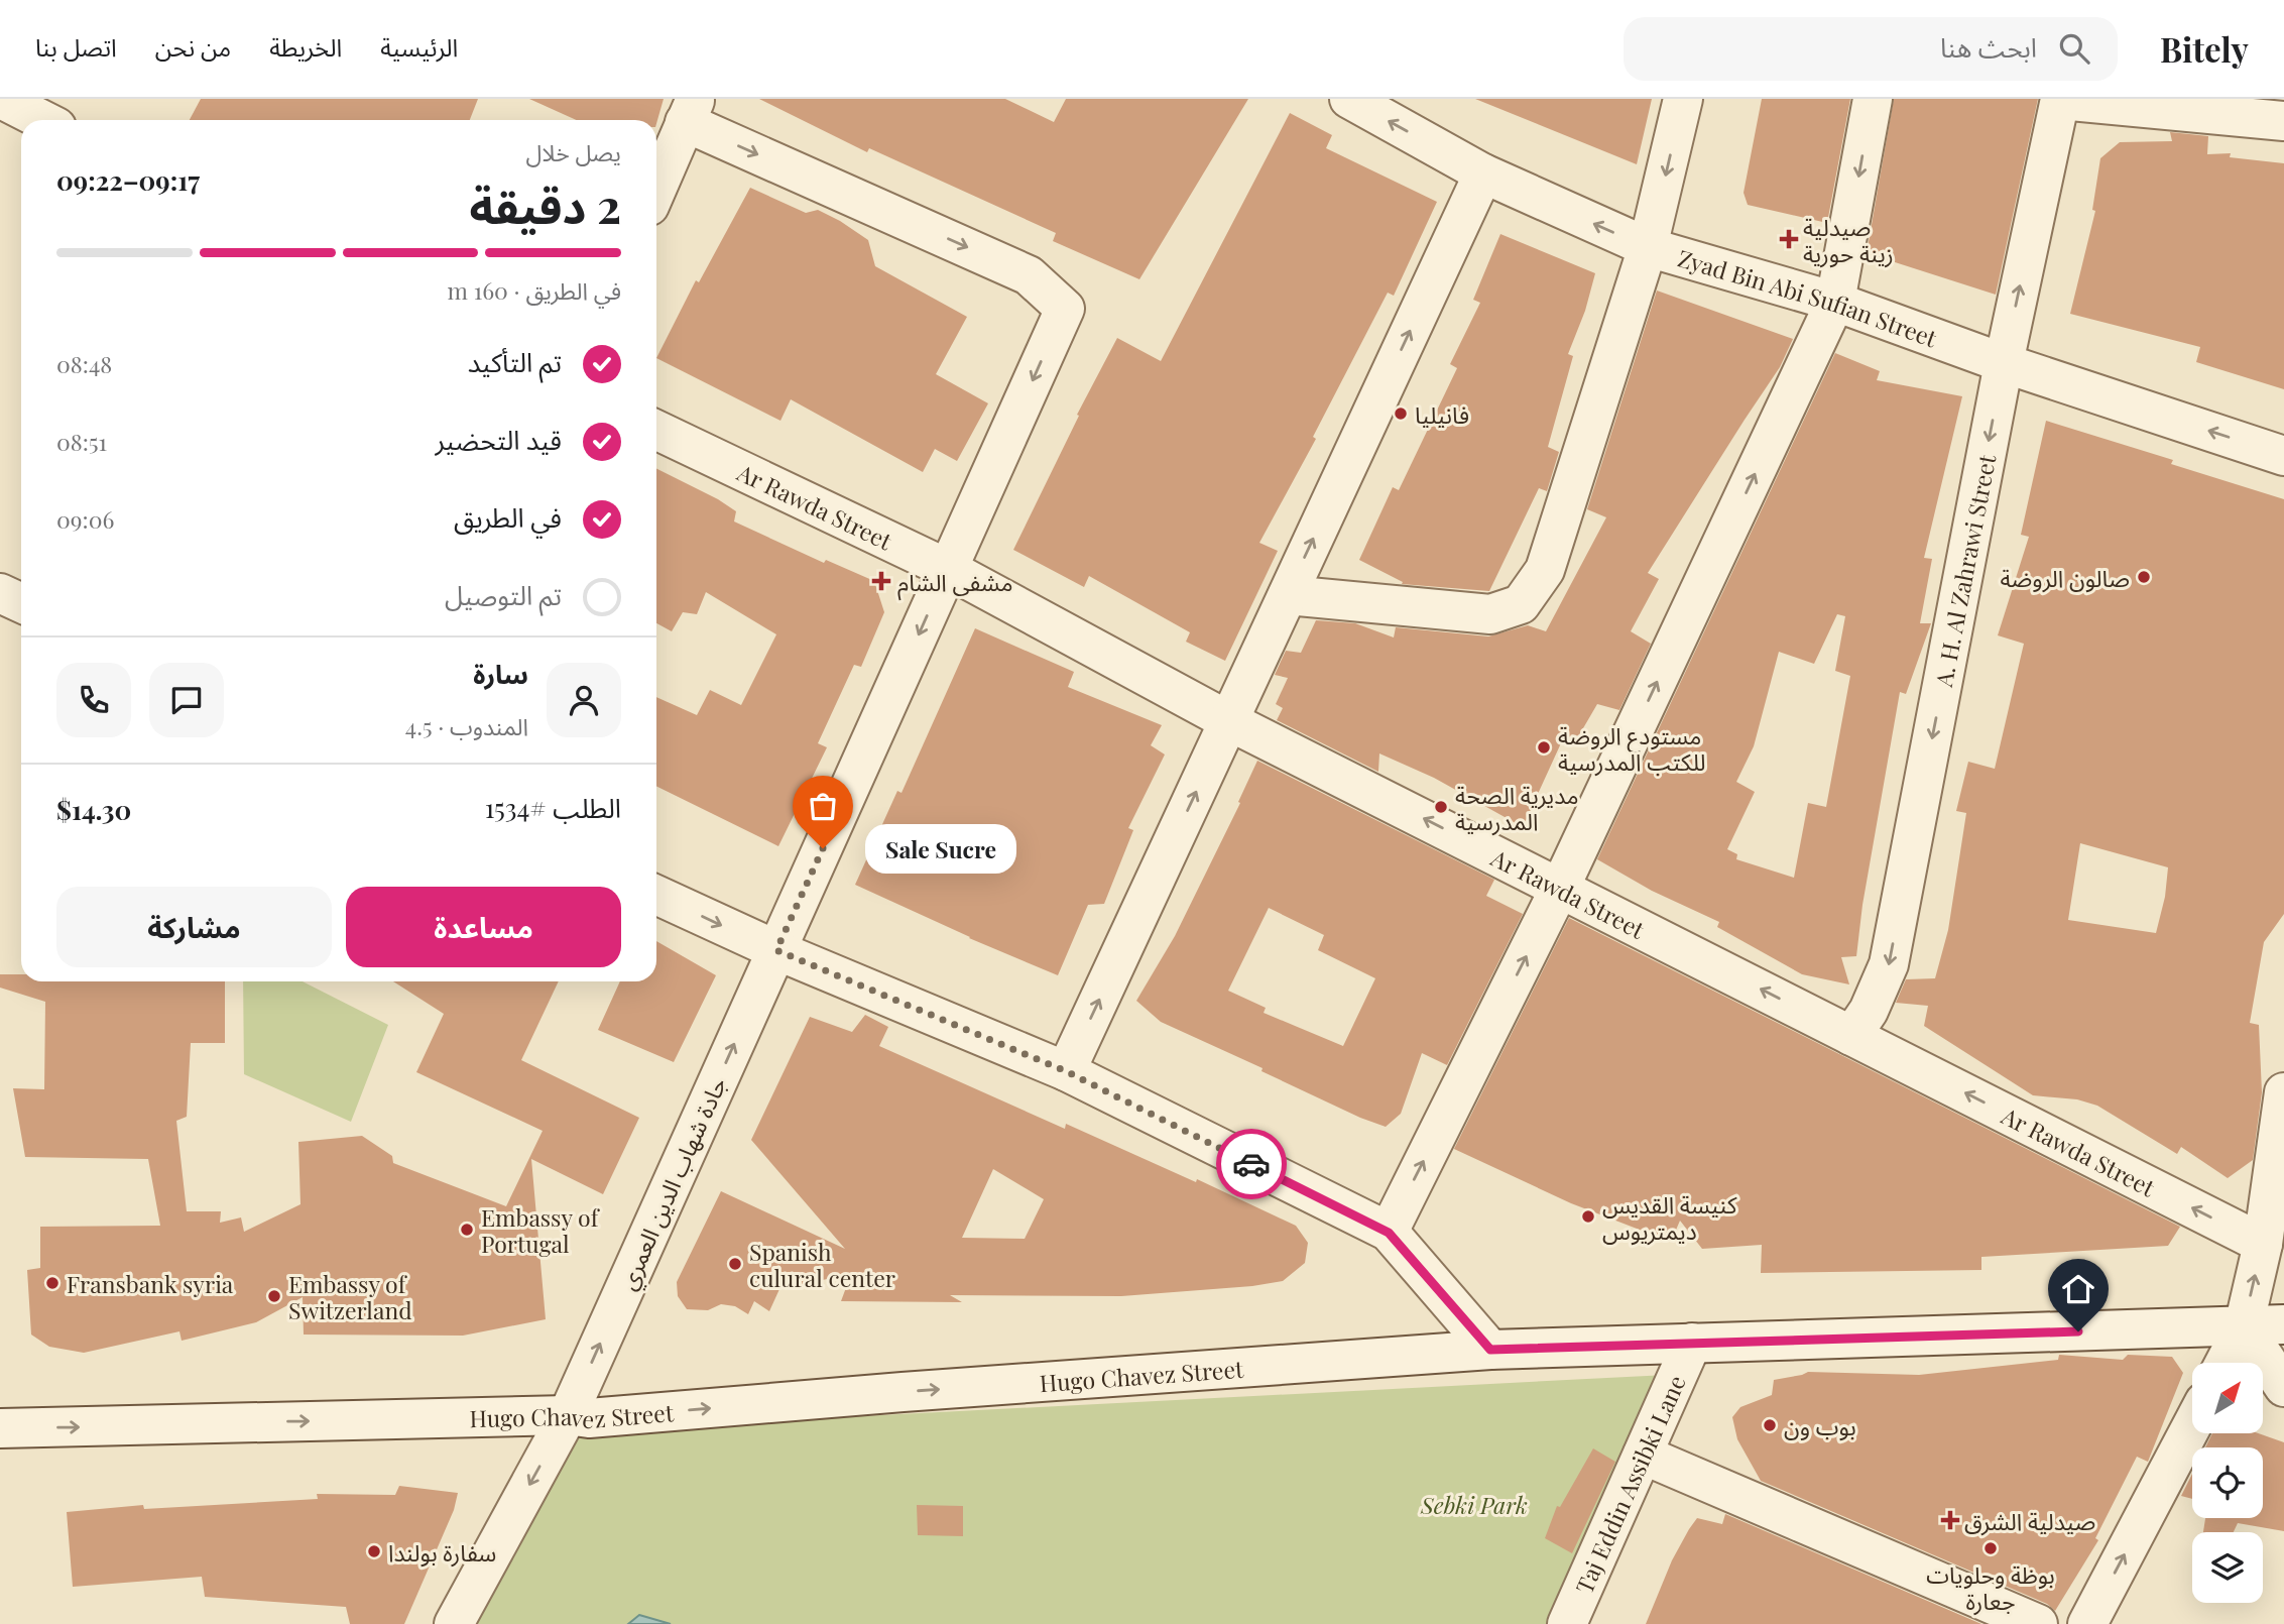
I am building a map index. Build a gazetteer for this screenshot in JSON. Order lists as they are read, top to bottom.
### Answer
{
  "streets": {
    "street": [
      "Zyad Bin Abi Sufian Street",
      "Ar Rawda Street",
      "A. H. Al Zahrawi Street",
      "جادة شهاب الدين العمري",
      "Hugo Chavez Street",
      "Taj Eddin Assibki Lane"
    ]
  },
  "crossings": [
    ["Zyad Bin Abi Sufian Street", "A. H. Al Zahrawi Street"],
    ["Ar Rawda Street", "A. H. Al Zahrawi Street"],
    ["Ar Rawda Street", "جادة شهاب الدين العمري"],
    ["جادة شهاب الدين العمري", "Hugo Chavez Street"],
    ["Hugo Chavez Street", "Taj Eddin Assibki Lane"]
  ],
  "one_way": ["Ar Rawda Street", "Hugo Chavez Street"],
  "parks": ["Sebki Park"],
  "places": {
    "health": ["صيدلية زينة حورية", "مشفى الشام", "صيدلية الشرق"],
    "other": [
      "فانيليا",
      "صالون الروضة",
      "مستودع الروضة للكتب المدرسية",
      "مديرية الصحة المدرسية",
      "Sale Sucre",
      "كنيسة القديس ديمتريوس",
      "Embassy of Portugal",
      "Spanish culural center",
      "Fransbank syria",
      "Embassy of Switzerland",
      "بوب ون",
      "بوظة وحلويات جعارة",
      "سفارة بولندا"
    ]
  },
  "north": "top right",
  "page": {
    "header": "Bitely",
    "search": "ابحث هنا",
    "nav": [
      "الرئيسية",
      "الخريطة",
      "من نحن",
      "اتصل بنا"
    ],
    "heading": ["2 دقيقة", "يصل خلال", "09:17–09:22"],
    "panel": [
      "سارة",
      "المندوب · 4.5",
      "الطلب #1534",
      "$14.30"
    ],
    "bar": "في الطريق · 160 m",
    "list": [
      ["تم التأكيد", "08:48"],
      ["قيد التحضير", "08:51"],
      ["في الطريق", "09:06"],
      "تم التوصيل"
    ],
    "bubble": "Sale Sucre",
    "buttons": ["مساعدة", "مشاركة"]
  }
}
